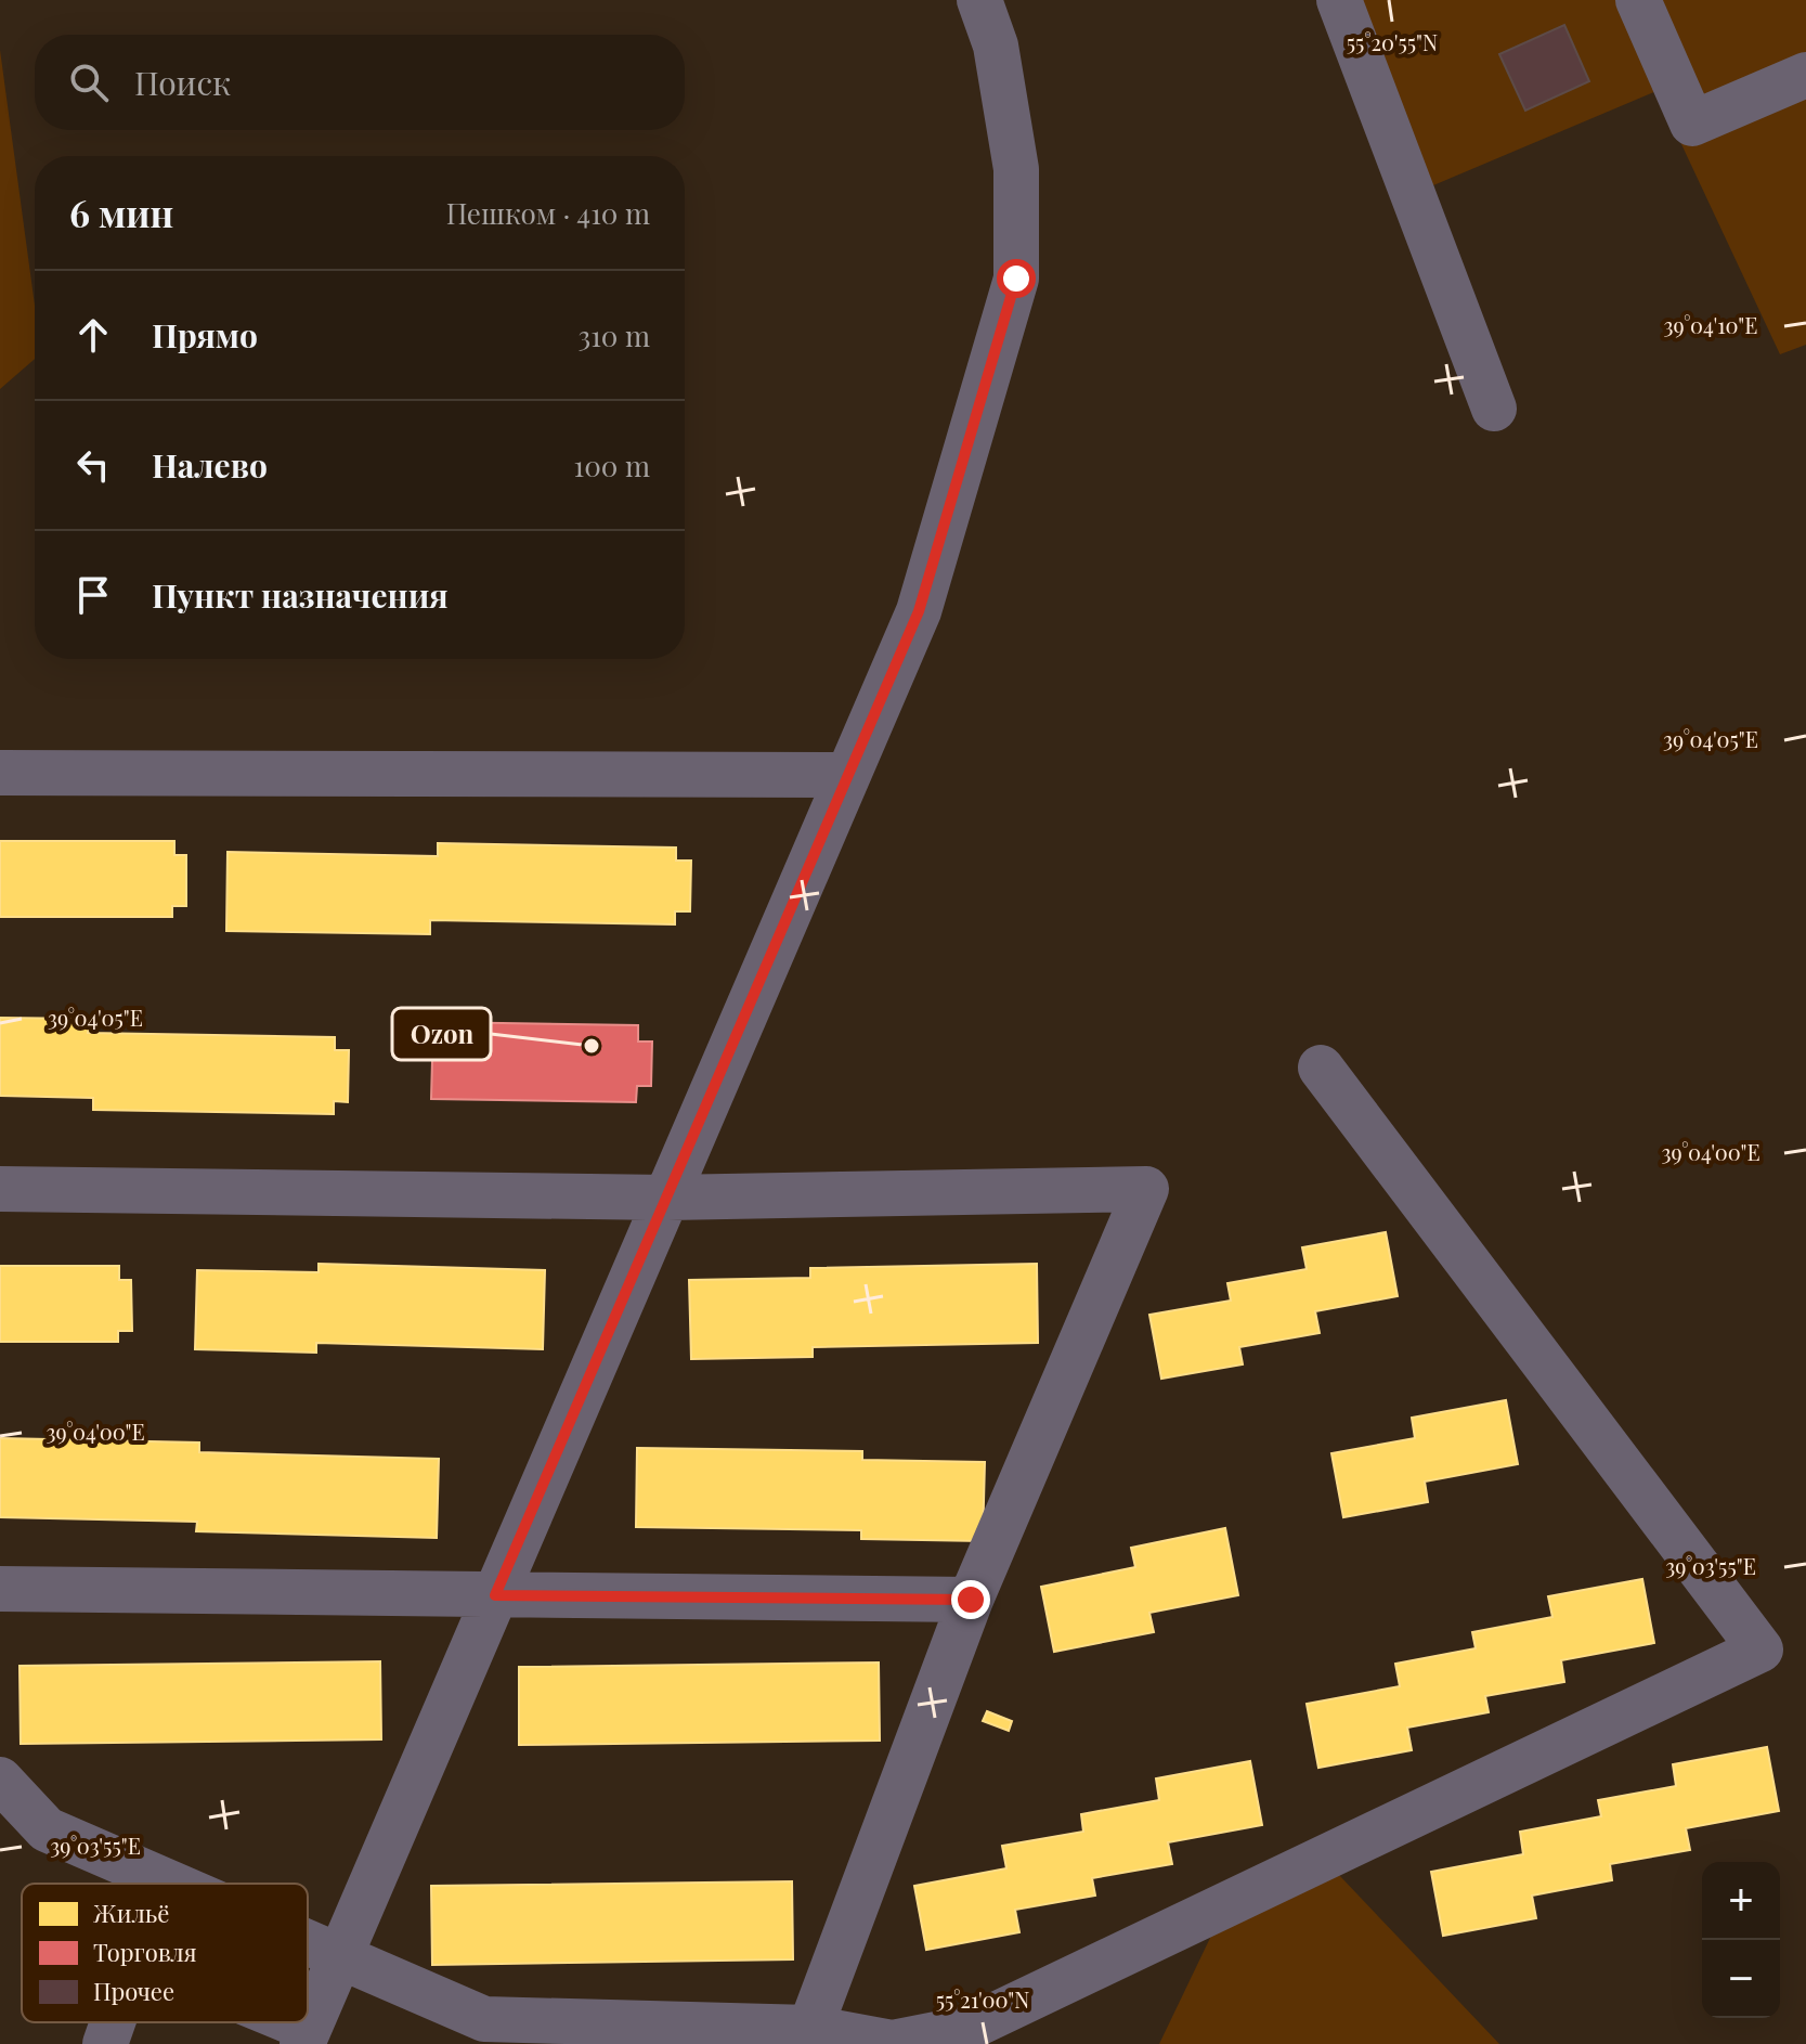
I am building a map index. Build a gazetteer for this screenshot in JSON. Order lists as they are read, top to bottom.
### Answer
{
  "places": ["Ozon"],
  "legend": ["Жильё", "Торговля", "Прочее"],
  "page": {
    "search": "Поиск",
    "heading": ["6 мин", "Пешком · 410 m"],
    "list": [
      ["Прямо", "310 m"],
      ["Налево", "100 m"],
      "Пункт назначения"
    ],
    "map_buttons": ["+", "−"]
  },
  "coordinates": [
    "55°20'55\"N",
    "39°04'10\"E",
    "39°04'05\"E",
    "39°04'00\"E",
    "39°03'55\"E",
    "55°21'00\"N"
  ]
}
